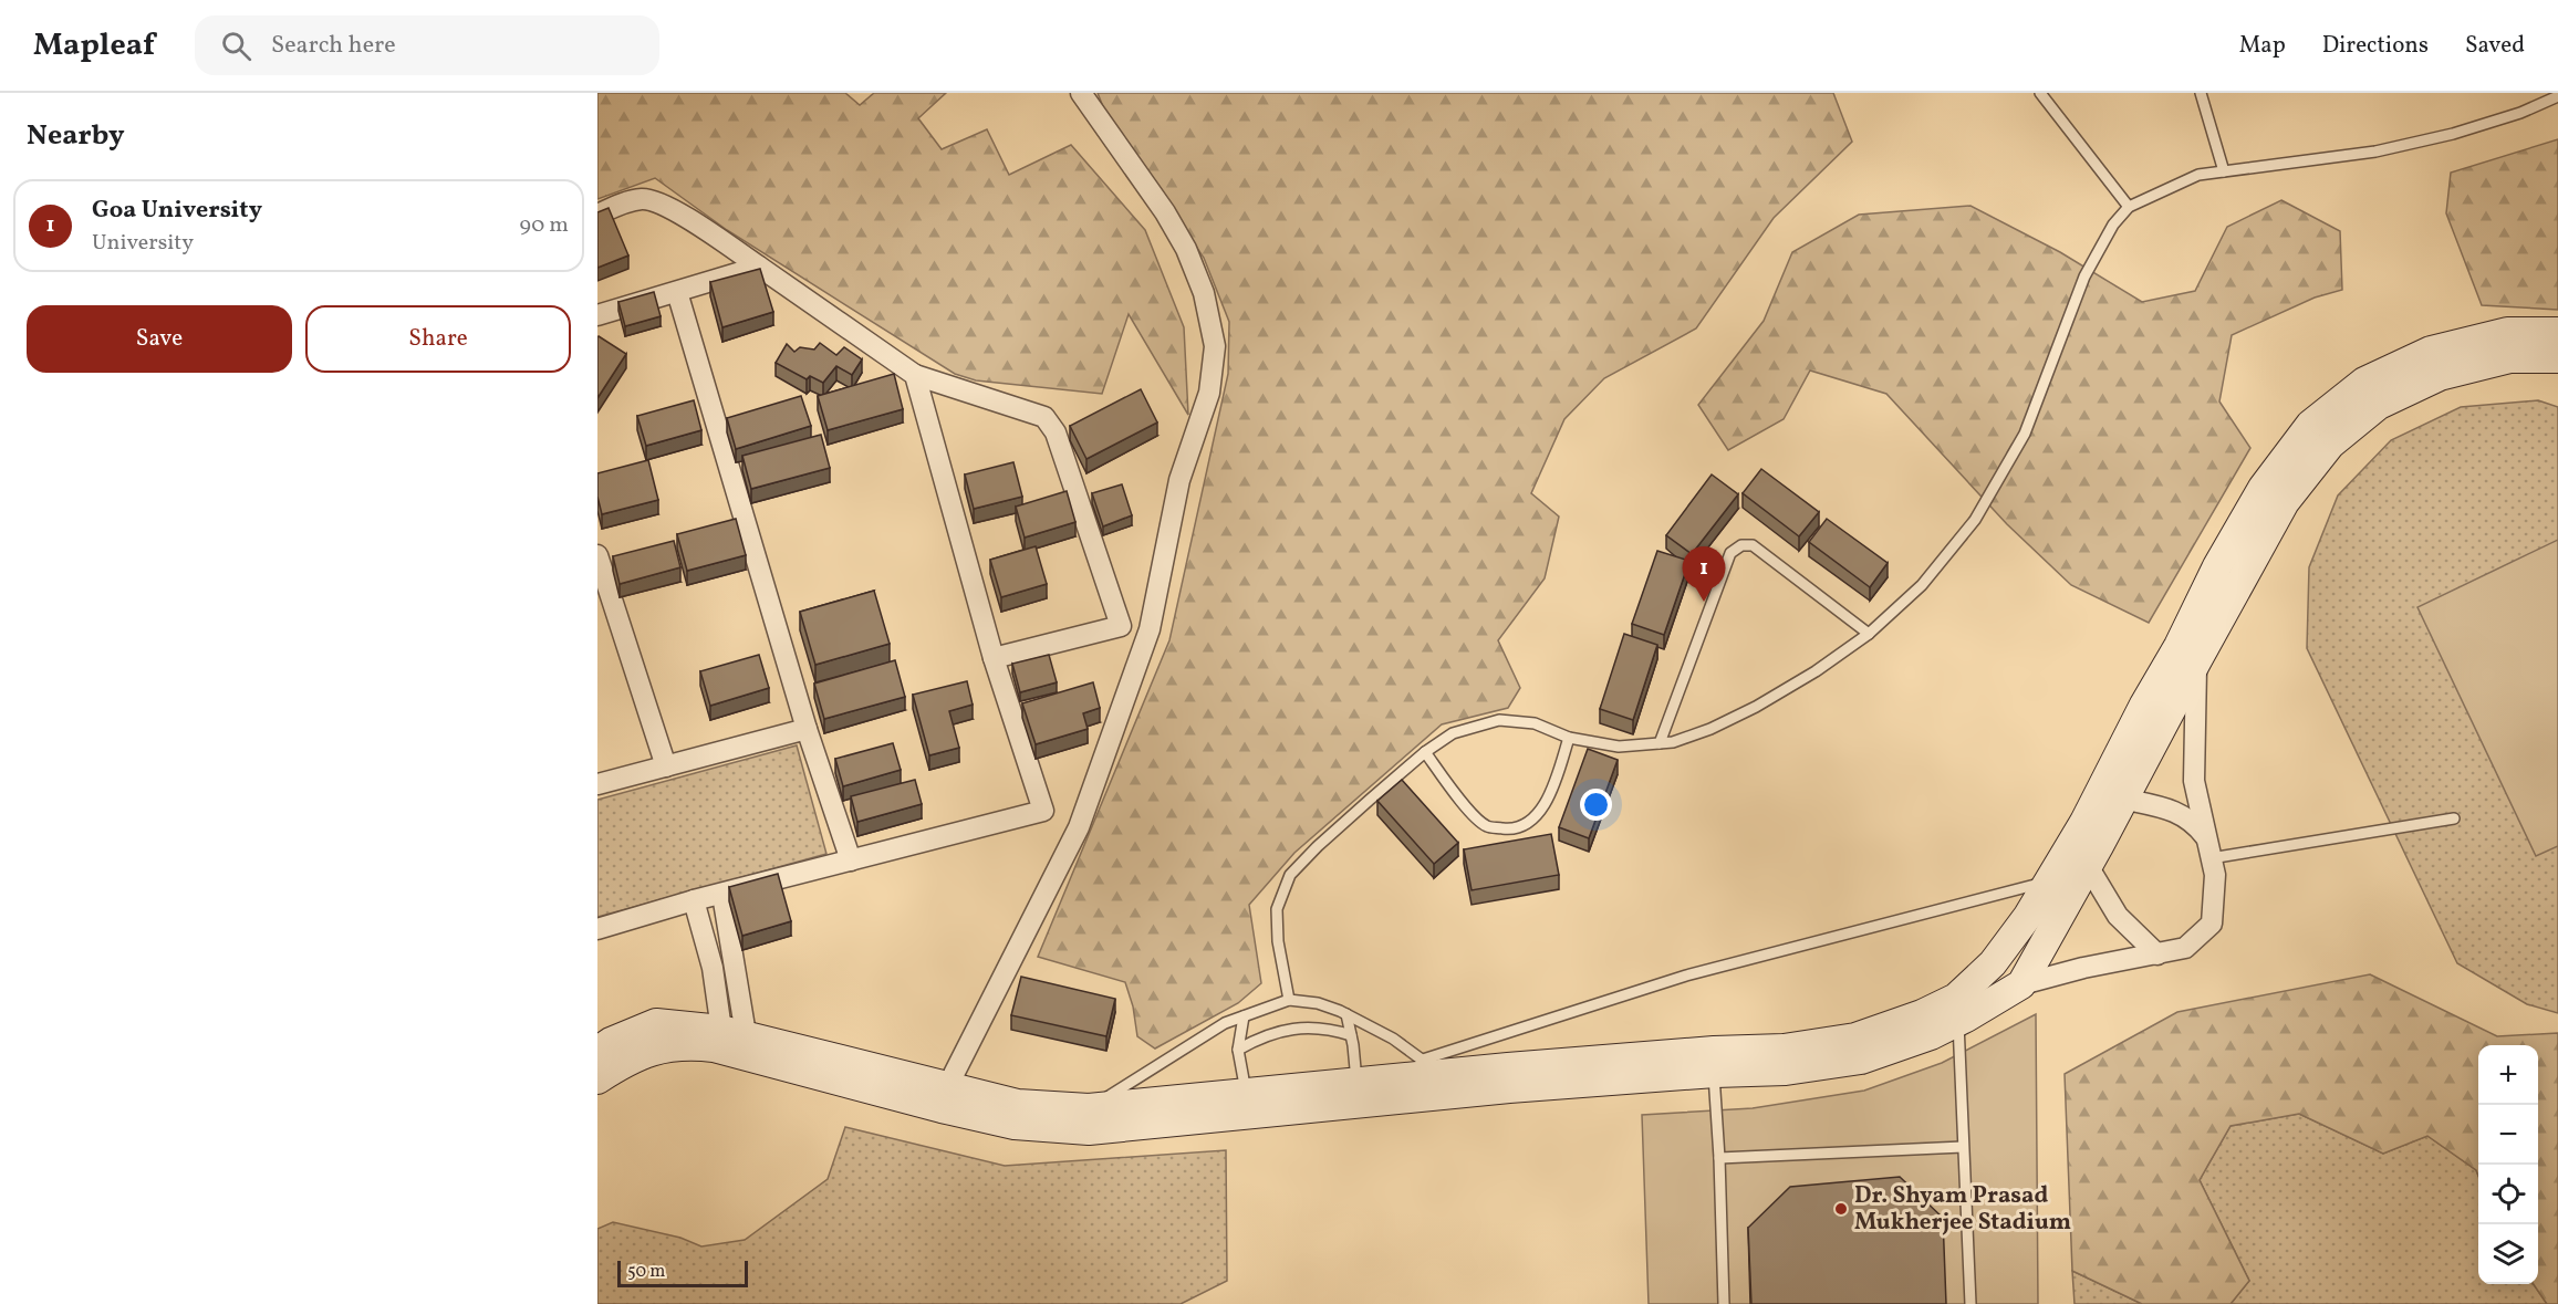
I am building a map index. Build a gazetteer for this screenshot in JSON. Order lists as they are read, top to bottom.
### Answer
{
  "places": ["Dr. Shyam Prasad Mukherjee Stadium"],
  "scale_bar": "50 m",
  "page": {
    "header": "Mapleaf",
    "search": "Search here",
    "nav": ["Map", "Directions", "Saved"],
    "heading": "Nearby",
    "list": [
      {
        "mark": "1",
        "name": "Goa University",
        "note": "University",
        "value": "90 m"
      }
    ],
    "buttons": ["Save", "Share"],
    "pins": "1",
    "map_buttons": ["+", "−"],
    "scale": "50 m"
  }
}
